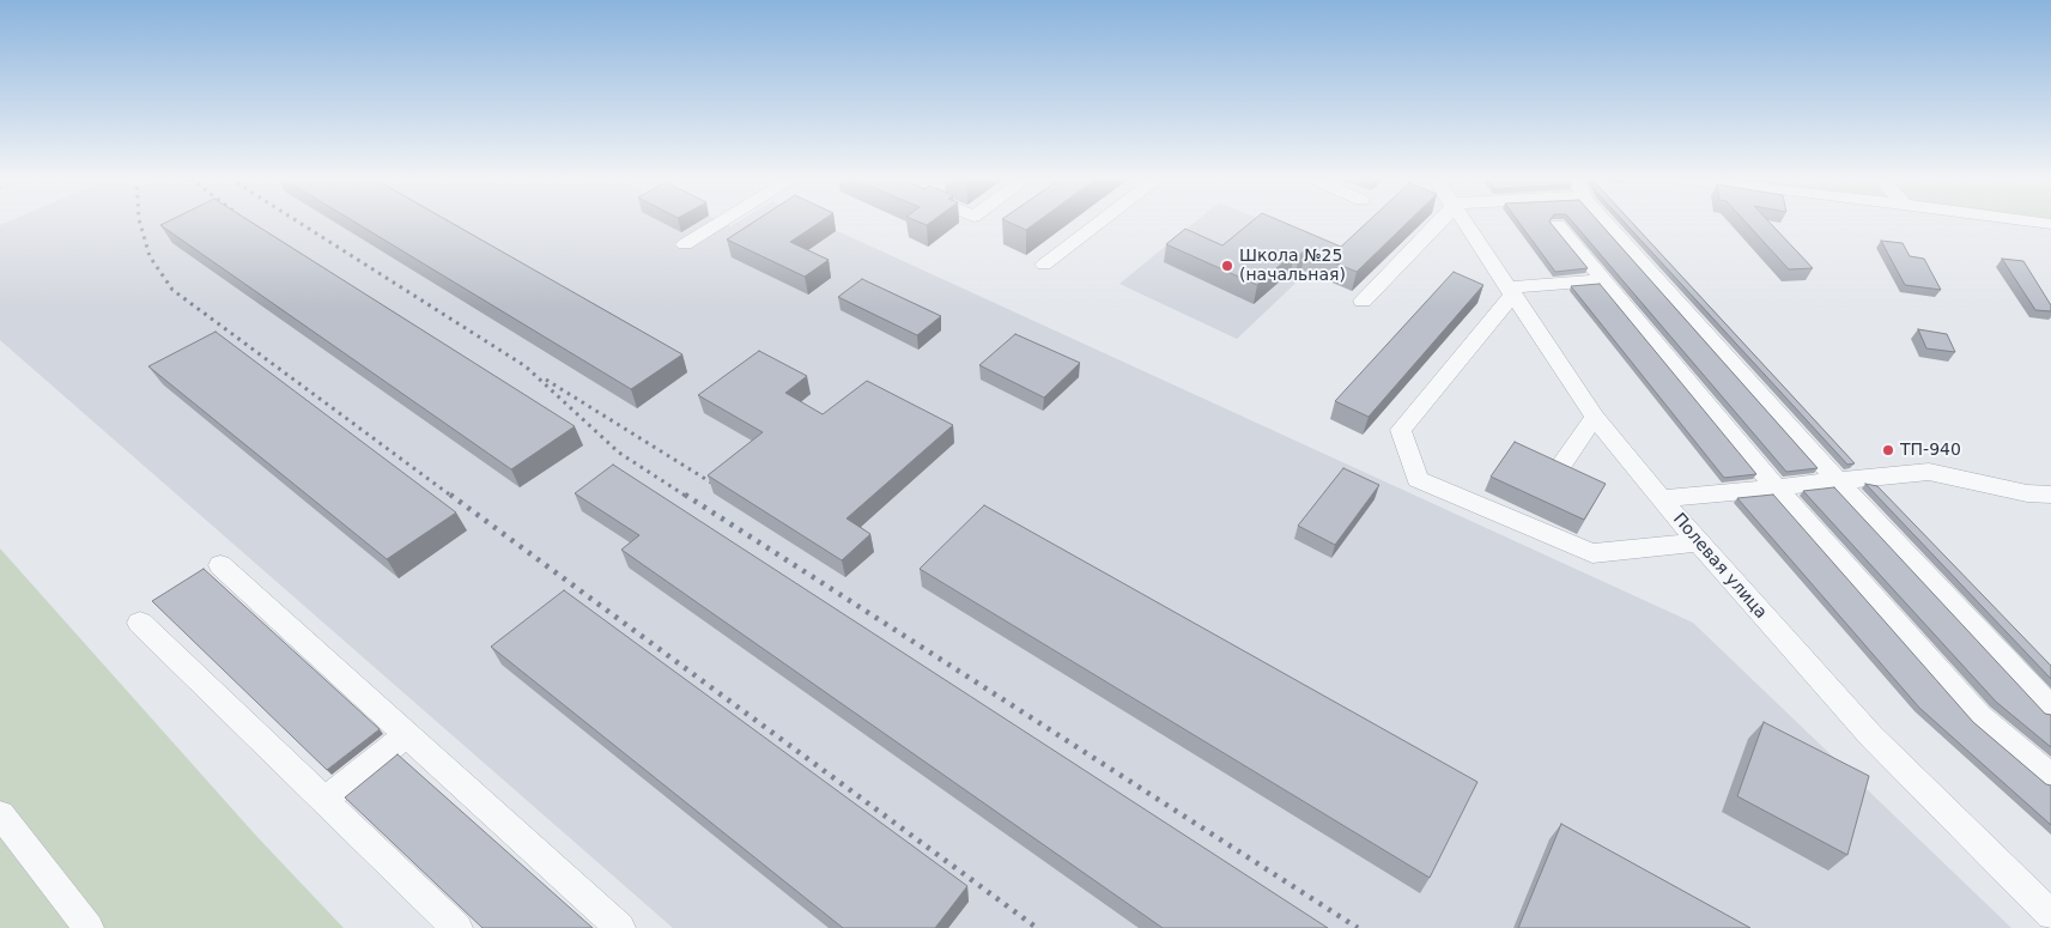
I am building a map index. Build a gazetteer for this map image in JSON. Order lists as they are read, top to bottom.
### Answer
{
  "streets": {
    "street": ["Полевая улица"]
  },
  "places": ["Школа №25 (начальная)", "ТП-940"]
}
